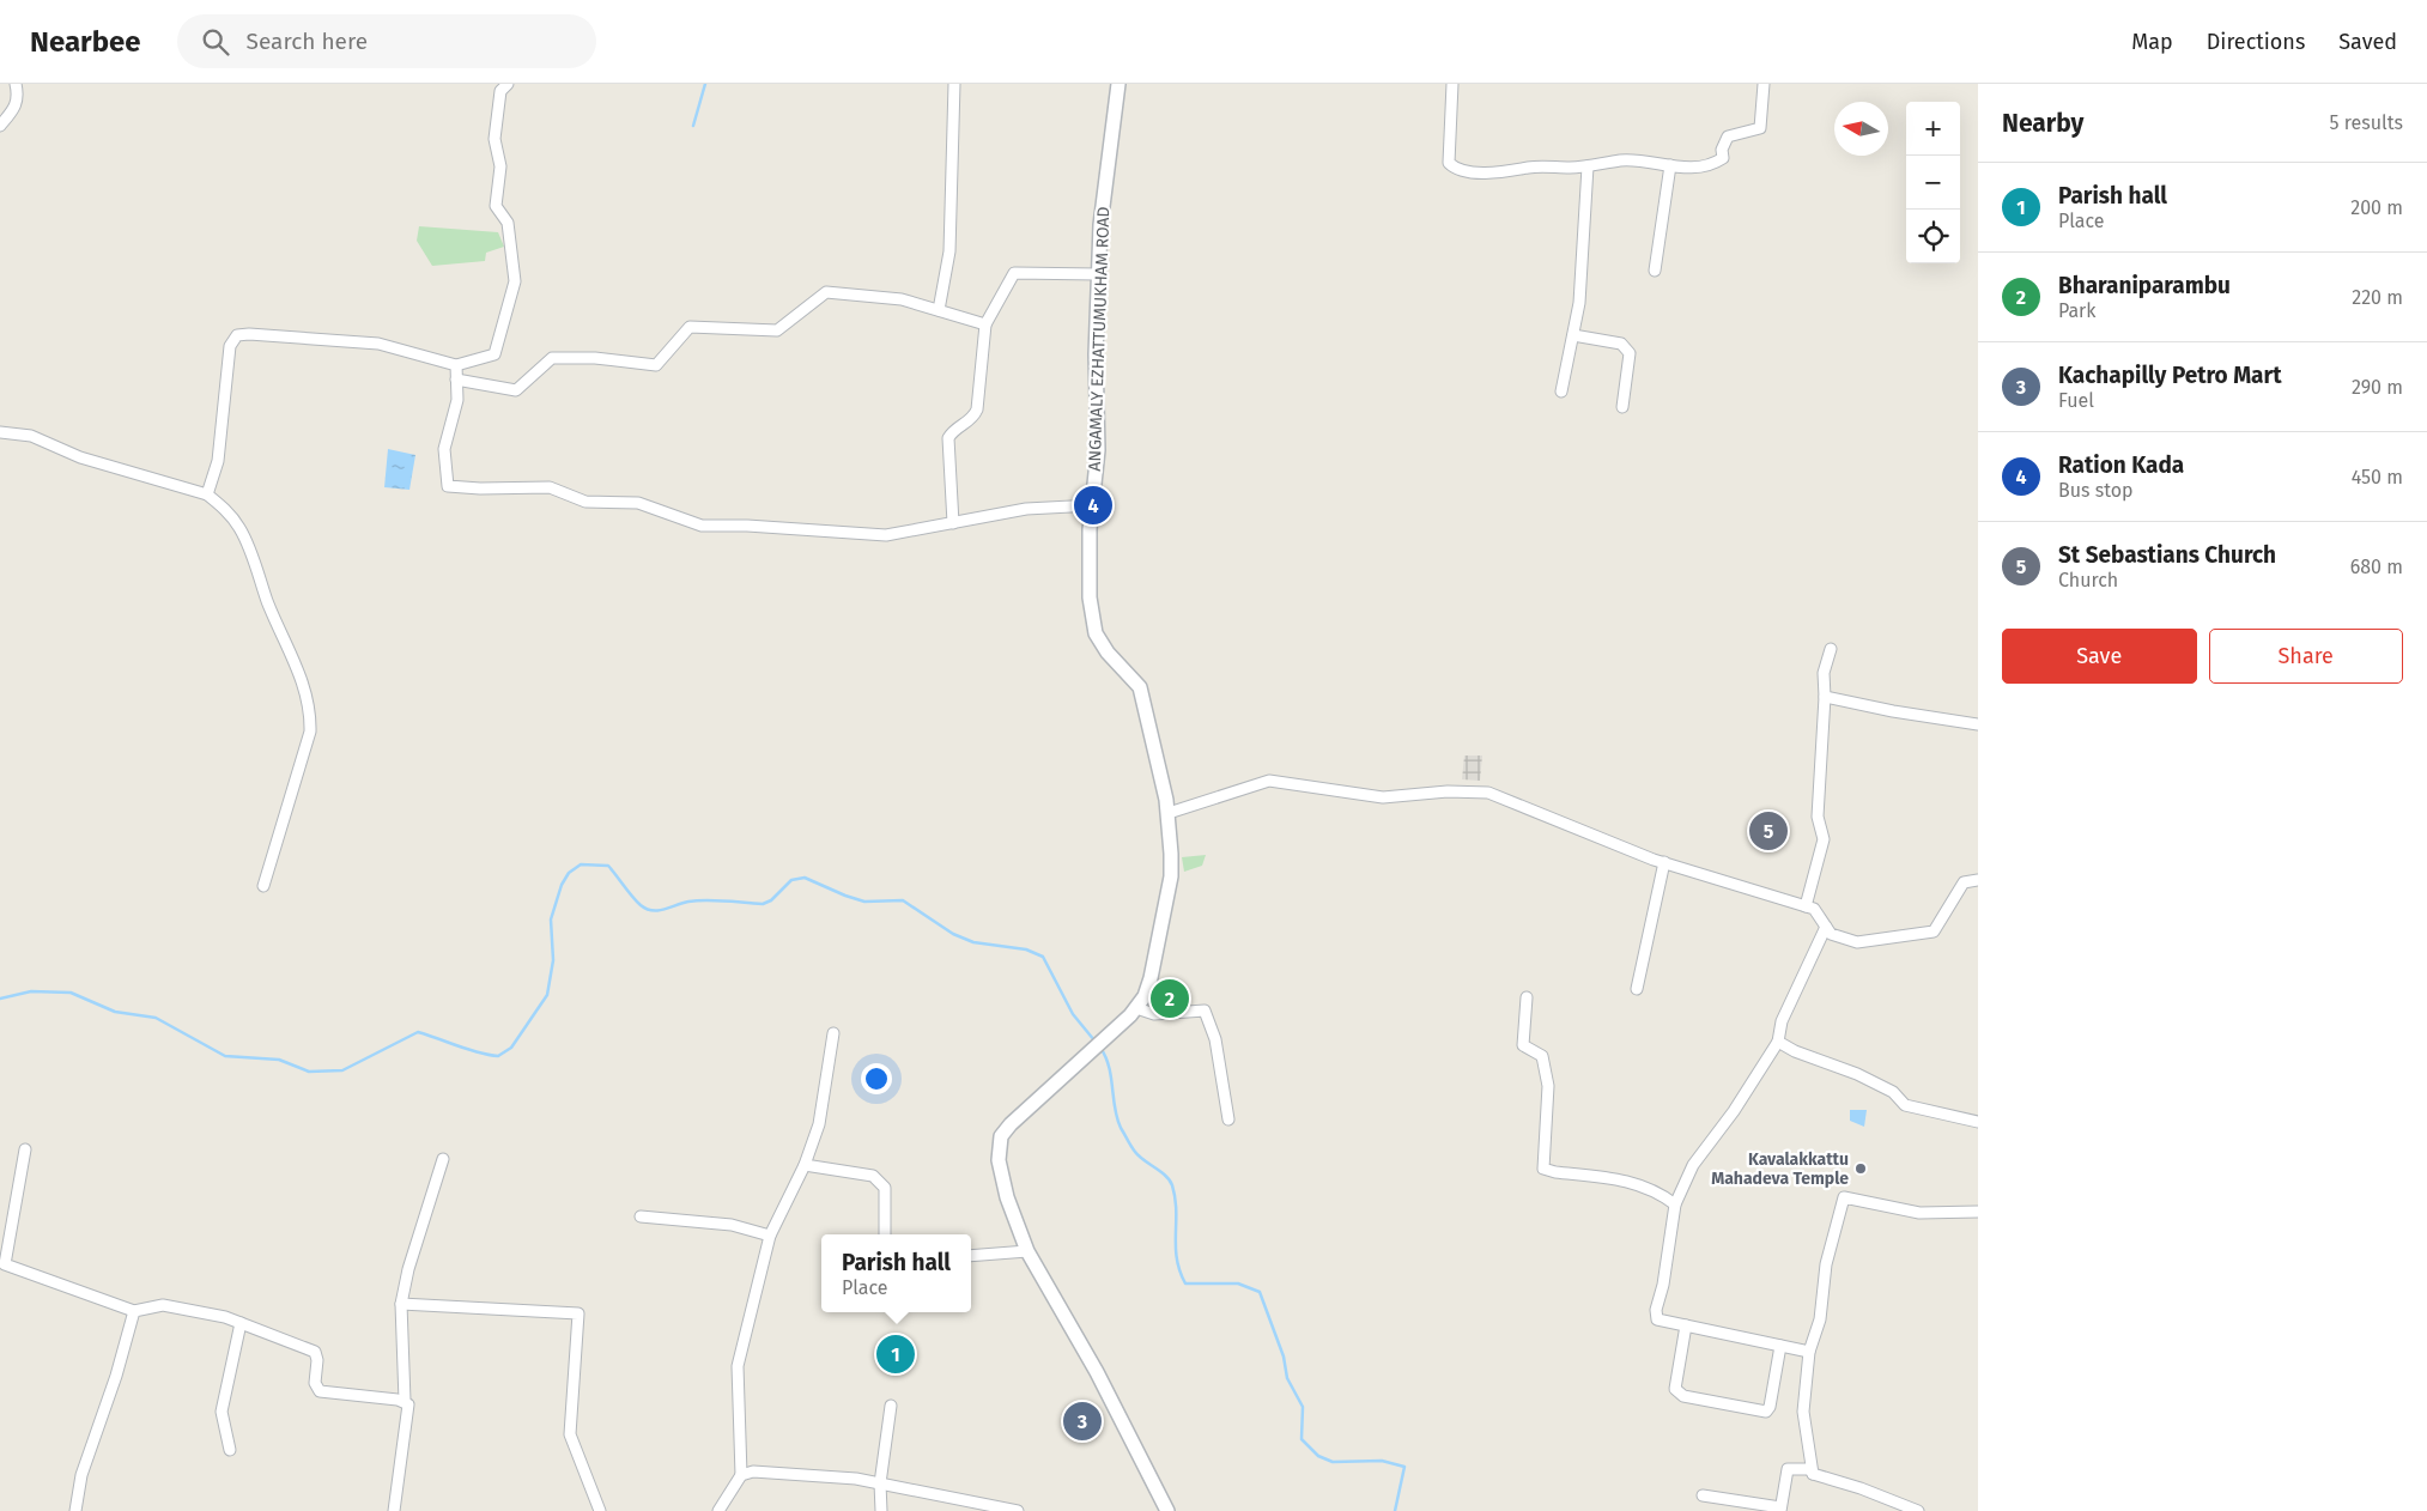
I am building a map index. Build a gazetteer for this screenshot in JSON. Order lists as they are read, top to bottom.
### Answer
{
  "streets": {
    "street": ["ANGAMALY EZHATTUMUKHAM ROAD"]
  },
  "places": ["Kavalakkattu Mahadeva Temple"],
  "north": "left",
  "page": {
    "header": "Nearbee",
    "search": "Search here",
    "nav": ["Map", "Directions", "Saved"],
    "heading": ["Nearby", "5 results"],
    "map_buttons": ["+", "−"],
    "list": [
      {
        "mark": "1",
        "name": "Parish hall",
        "note": "Place",
        "value": "200 m"
      },
      {
        "mark": "2",
        "name": "Bharaniparambu",
        "note": "Park",
        "value": "220 m"
      },
      {
        "mark": "3",
        "name": "Kachapilly Petro Mart",
        "note": "Fuel",
        "value": "290 m"
      },
      {
        "mark": "4",
        "name": "Ration Kada",
        "note": "Bus stop",
        "value": "450 m"
      },
      {
        "mark": "5",
        "name": "St Sebastians Church",
        "note": "Church",
        "value": "680 m"
      }
    ],
    "pins": [
      "4",
      "5",
      "2",
      "1",
      "3"
    ],
    "buttons": ["Save", "Share"],
    "popup": ["Parish hall", "Place"]
  }
}
